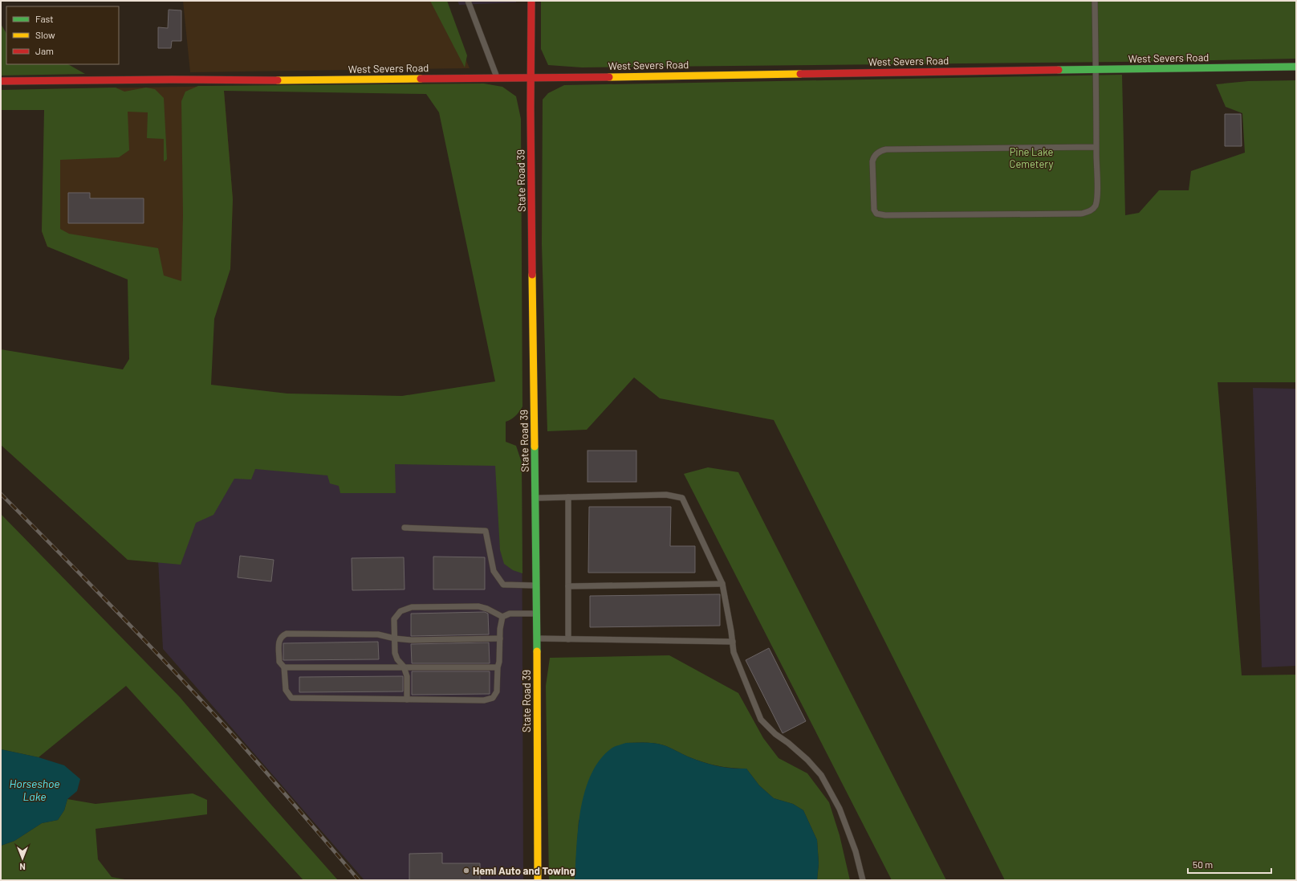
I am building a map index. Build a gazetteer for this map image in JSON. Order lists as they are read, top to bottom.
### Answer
{
  "streets": {
    "street": ["West Severs Road", "State Road 39"]
  },
  "crossings": [
    ["West Severs Road", "State Road 39"]
  ],
  "water": ["Horseshoe Lake"],
  "parks": ["Pine Lake Cemetery"],
  "places": ["Hemi Auto and Towing"],
  "legend": ["Fast", "Slow", "Jam"],
  "scale_bar": "50 m",
  "north": "bottom"
}
